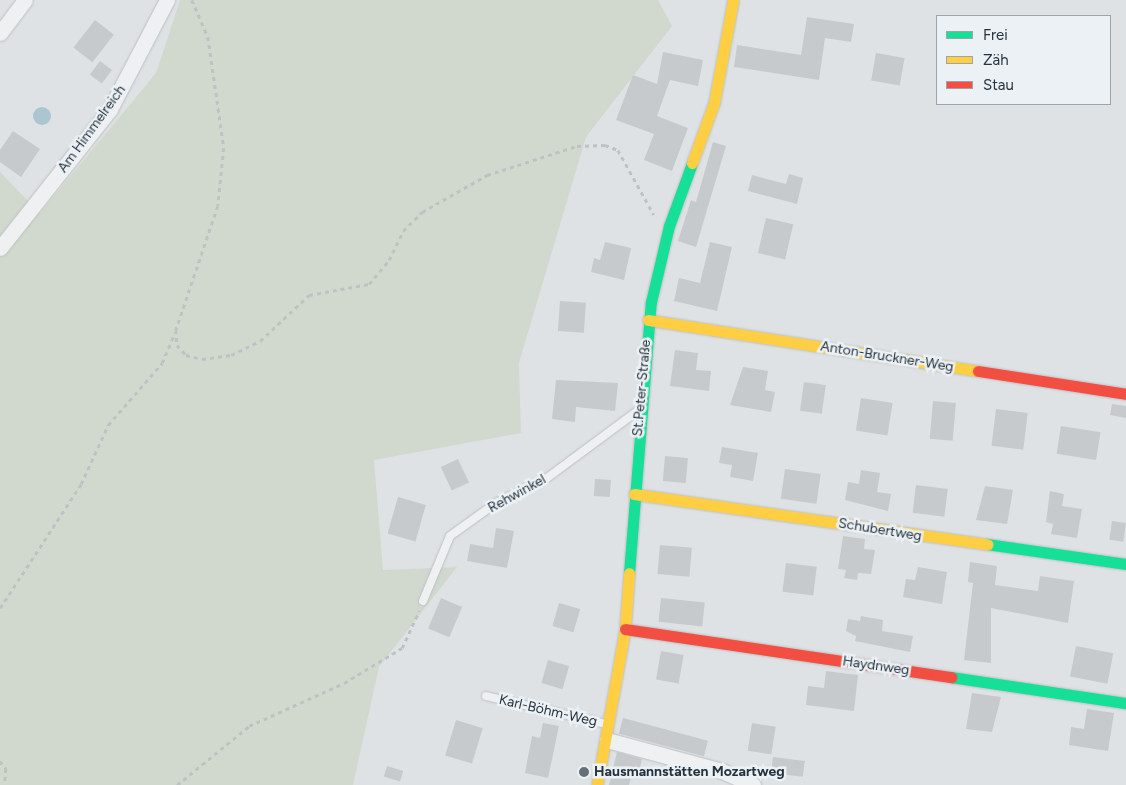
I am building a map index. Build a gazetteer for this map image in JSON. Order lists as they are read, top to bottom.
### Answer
{
  "streets": {
    "street": [
      "Am Himmelreich",
      "Anton-Bruckner-Weg",
      "St.Peter-Straße",
      "Schubertweg",
      "Haydnweg"
    ],
    "lane": ["Rehwinkel", "Karl-Böhm-Weg"]
  },
  "crossings": [
    ["Anton-Bruckner-Weg", "St.Peter-Straße"],
    ["St.Peter-Straße", "Rehwinkel"],
    ["St.Peter-Straße", "Schubertweg"],
    ["St.Peter-Straße", "Haydnweg"],
    ["St.Peter-Straße", "Karl-Böhm-Weg"]
  ],
  "places": ["Hausmannstätten Mozartweg"],
  "legend": ["Frei", "Zäh", "Stau"]
}
